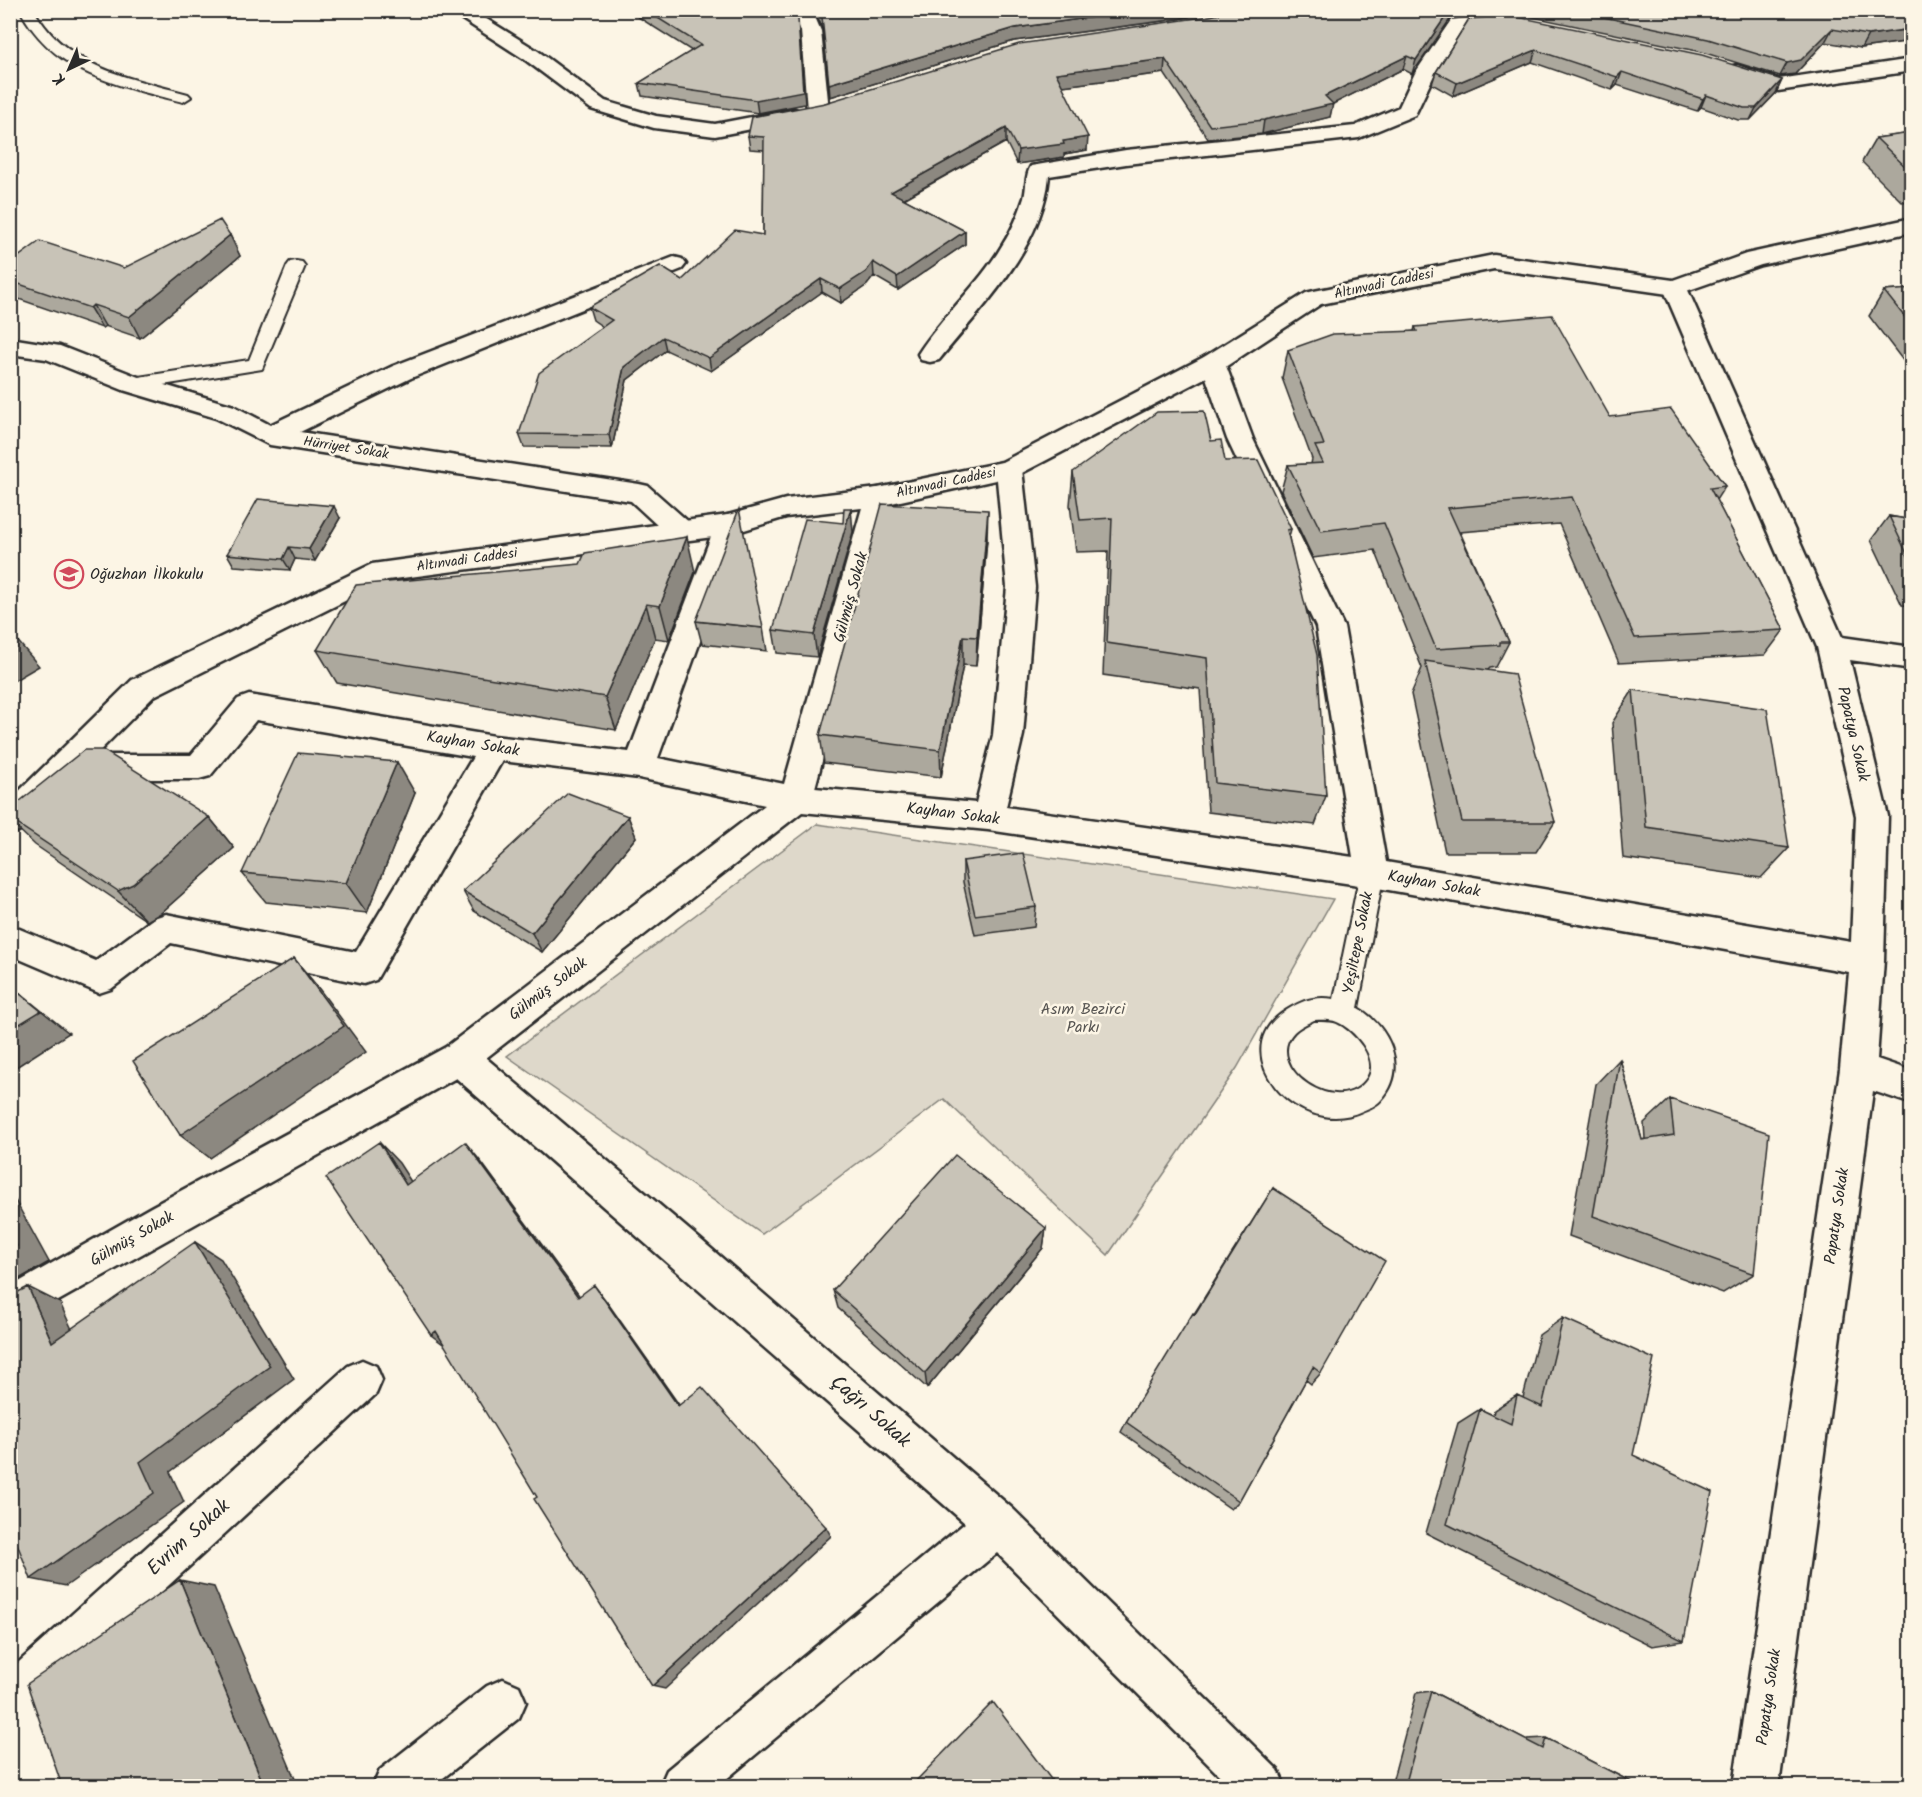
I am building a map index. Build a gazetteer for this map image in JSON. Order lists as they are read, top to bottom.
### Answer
{
  "streets": {
    "street": [
      "Altınvadi Caddesi",
      "Hürriyet Sokak",
      "Gülmüş Sokak",
      "Papatya Sokak",
      "Kayhan Sokak",
      "Çağrı Sokak",
      "Evrim Sokak"
    ],
    "lane": ["Yeşiltepe Sokak"]
  },
  "crossings": [
    ["Altınvadi Caddesi", "Hürriyet Sokak"],
    ["Altınvadi Caddesi", "Gülmüş Sokak"],
    ["Altınvadi Caddesi", "Papatya Sokak"],
    ["Altınvadi Caddesi", "Kayhan Sokak"],
    ["Gülmüş Sokak", "Kayhan Sokak"],
    ["Gülmüş Sokak", "Çağrı Sokak"],
    ["Papatya Sokak", "Kayhan Sokak"],
    ["Kayhan Sokak", "Yeşiltepe Sokak"]
  ],
  "parks": ["Asım Bezirci Parkı"],
  "places": {
    "school or university": ["Oğuzhan İlkokulu"]
  },
  "north": "bottom left"
}
